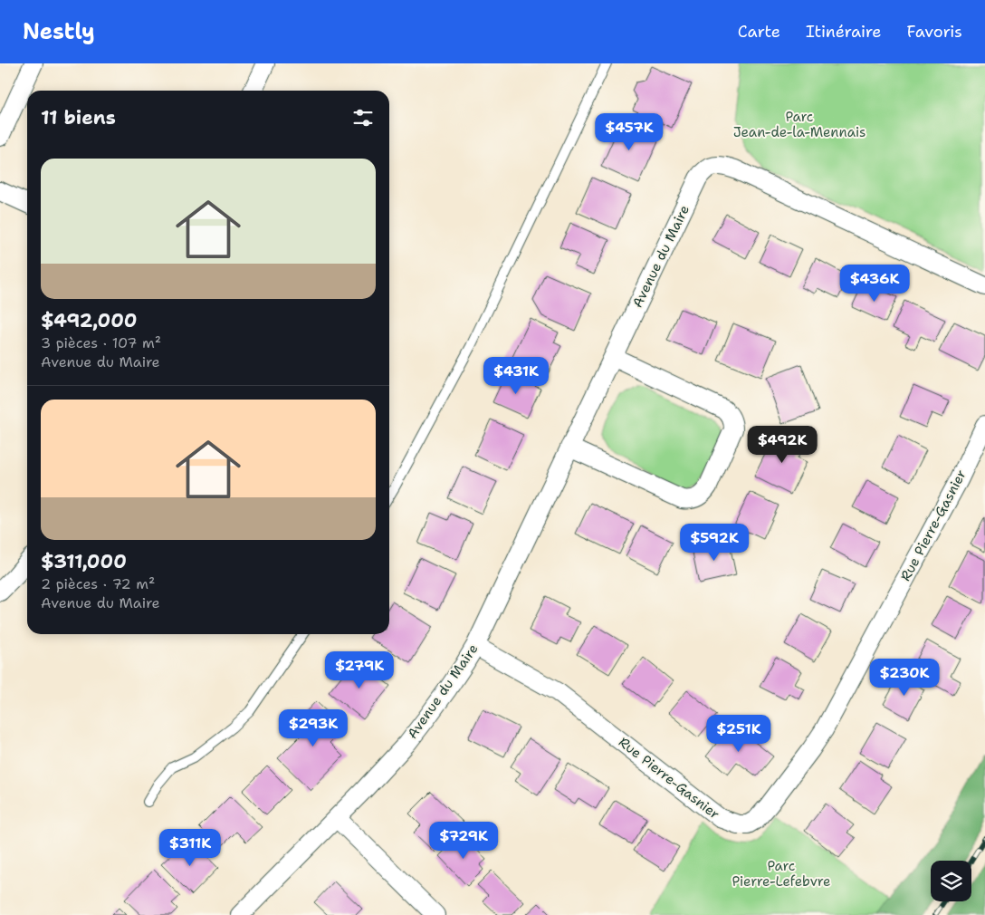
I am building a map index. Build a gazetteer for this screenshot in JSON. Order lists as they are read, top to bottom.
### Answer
{
  "streets": {
    "street": ["Avenue du Maire", "Rue Pierre-Gasnier"]
  },
  "crossings": [
    ["Avenue du Maire", "Rue Pierre-Gasnier"]
  ],
  "parks": ["Parc Jean-de-la-Mennais", "Parc Pierre-Lefebvre"],
  "page": {
    "header": "Nestly",
    "nav": ["Carte", "Itinéraire", "Favoris"],
    "heading": "11 biens",
    "price": [
      "$457K",
      "$436K",
      "$431K",
      "$492K",
      "$592K",
      "$279K",
      "$230K",
      "$293K",
      "$251K",
      "$729K",
      "$311K"
    ],
    "list": [
      {
        "name": "$492,000",
        "note": "3 pièces · 107 m² · Avenue du Maire"
      },
      {
        "name": "$311,000",
        "note": "2 pièces · 72 m² · Avenue du Maire"
      }
    ]
  }
}
